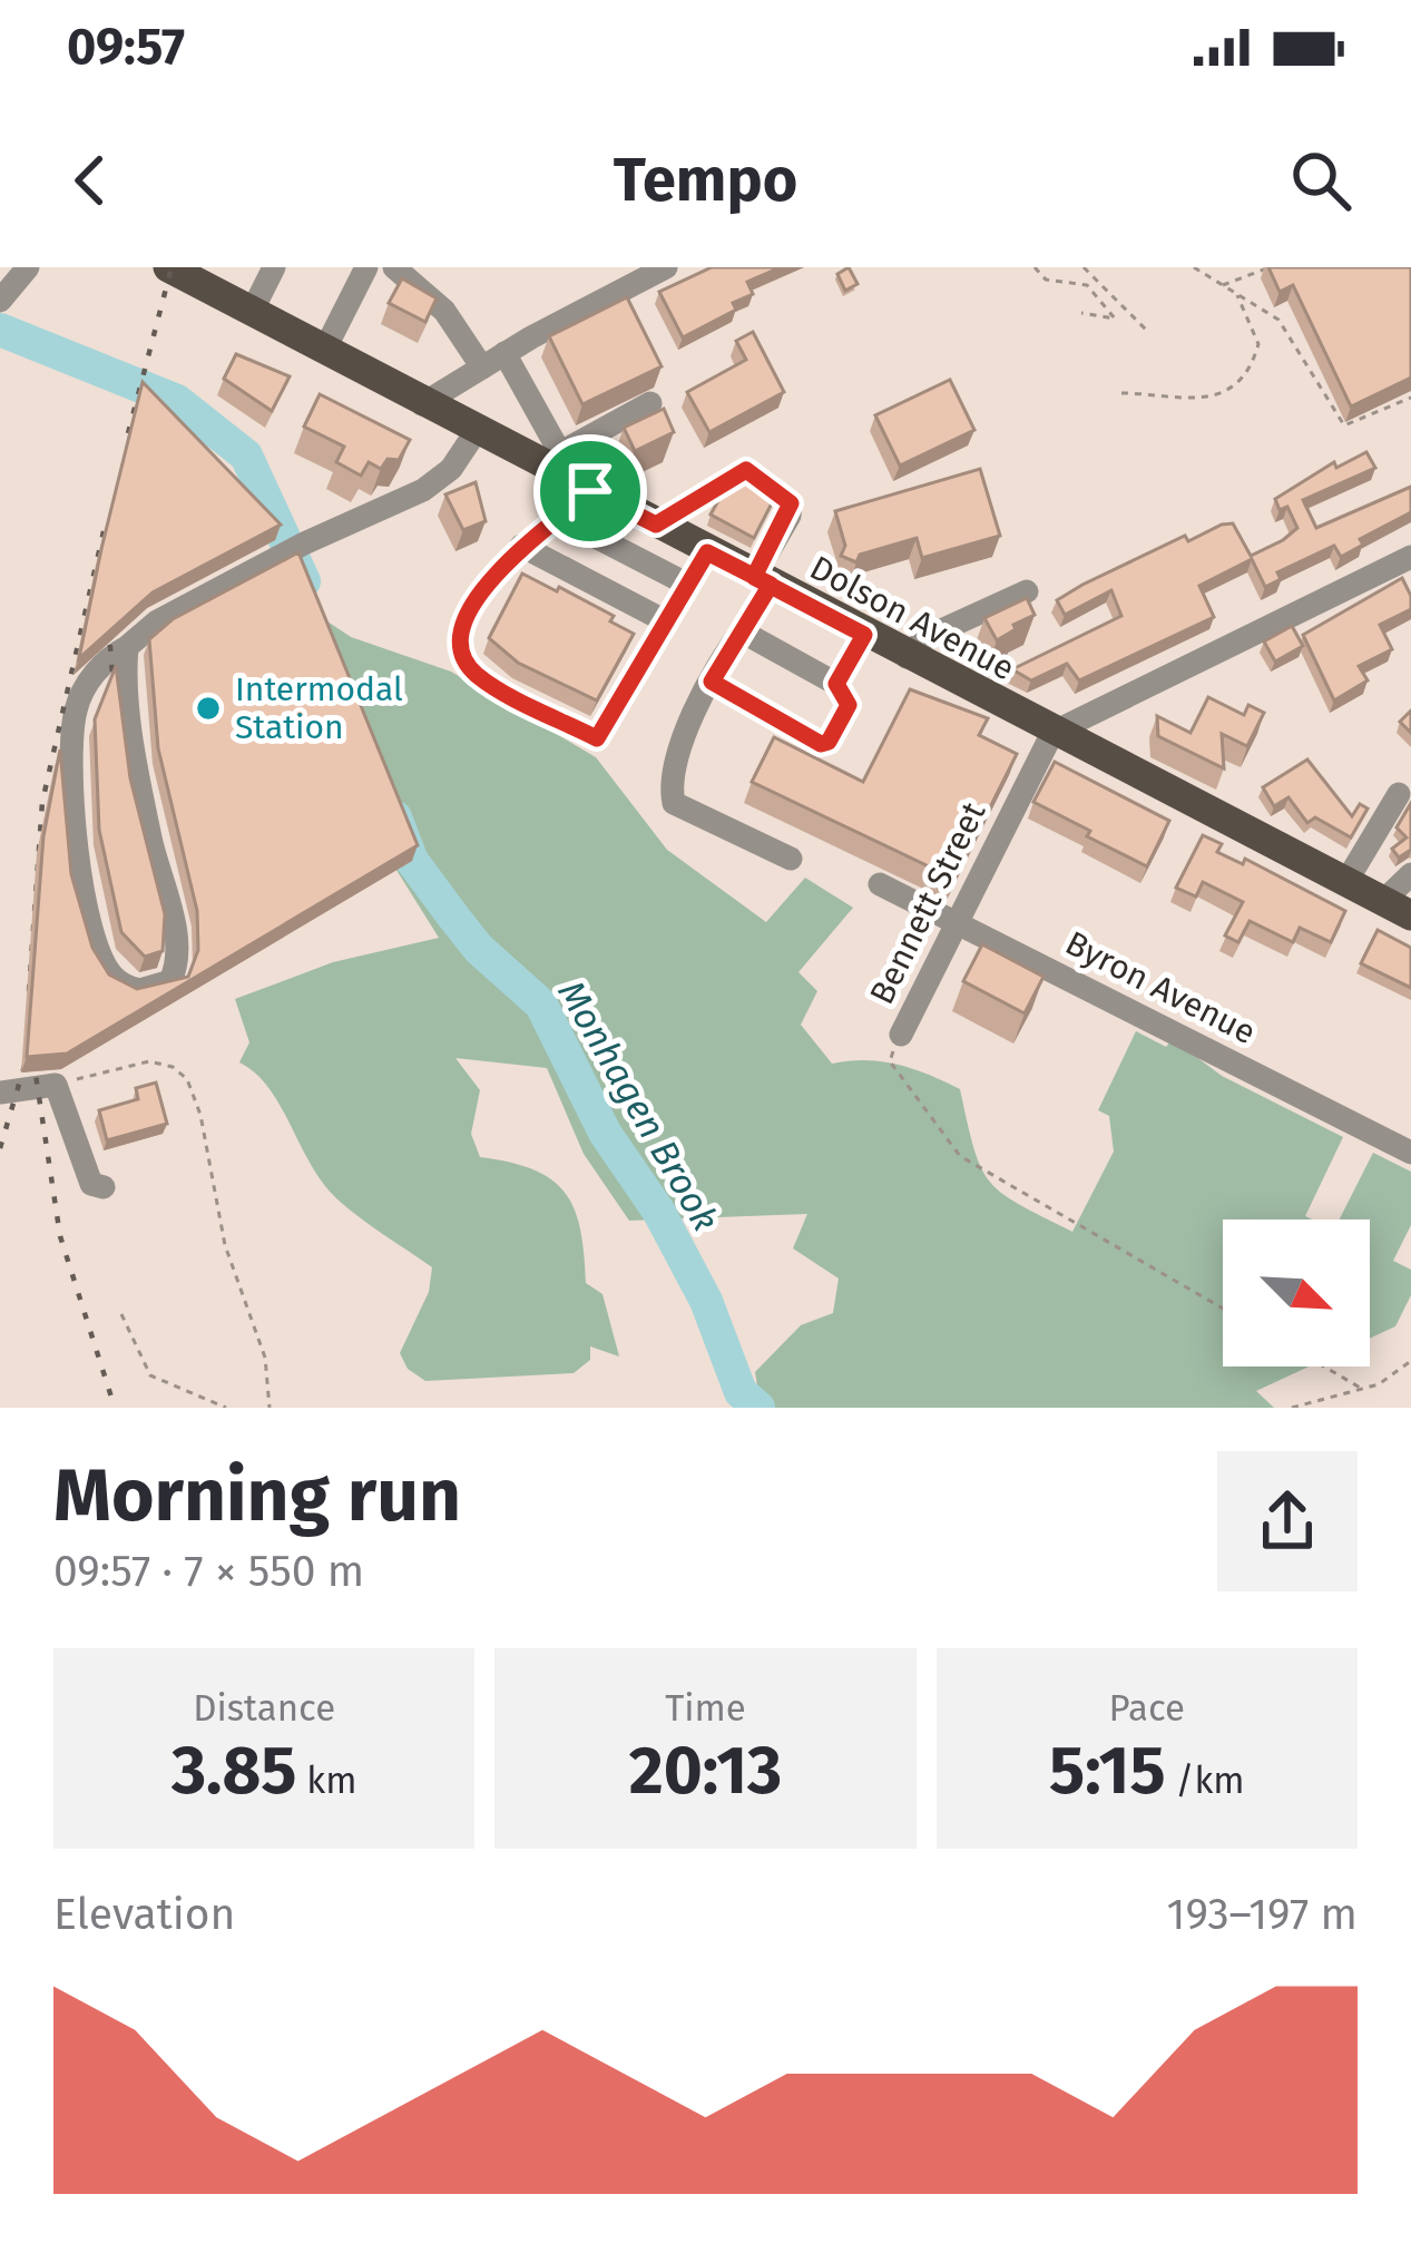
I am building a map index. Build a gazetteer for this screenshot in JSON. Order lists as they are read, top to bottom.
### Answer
{
  "streets": {
    "main road": ["Dolson Avenue"],
    "street": ["Bennett Street", "Byron Avenue"]
  },
  "crossings": [
    ["Dolson Avenue", "Bennett Street"],
    ["Bennett Street", "Byron Avenue"]
  ],
  "water": ["Monhagen Brook"],
  "places": ["Intermodal Station"],
  "north": "bottom right",
  "page": {
    "status": "09:57",
    "header": "Tempo",
    "heading": ["Morning run", "09:57 · 7 × 550 m"],
    "stats": [
      ["Distance", "3.85 km"],
      ["Time", "20:13"],
      ["Pace", "5:15 /km"]
    ],
    "chart": ["Elevation", "193–197 m"]
  }
}
